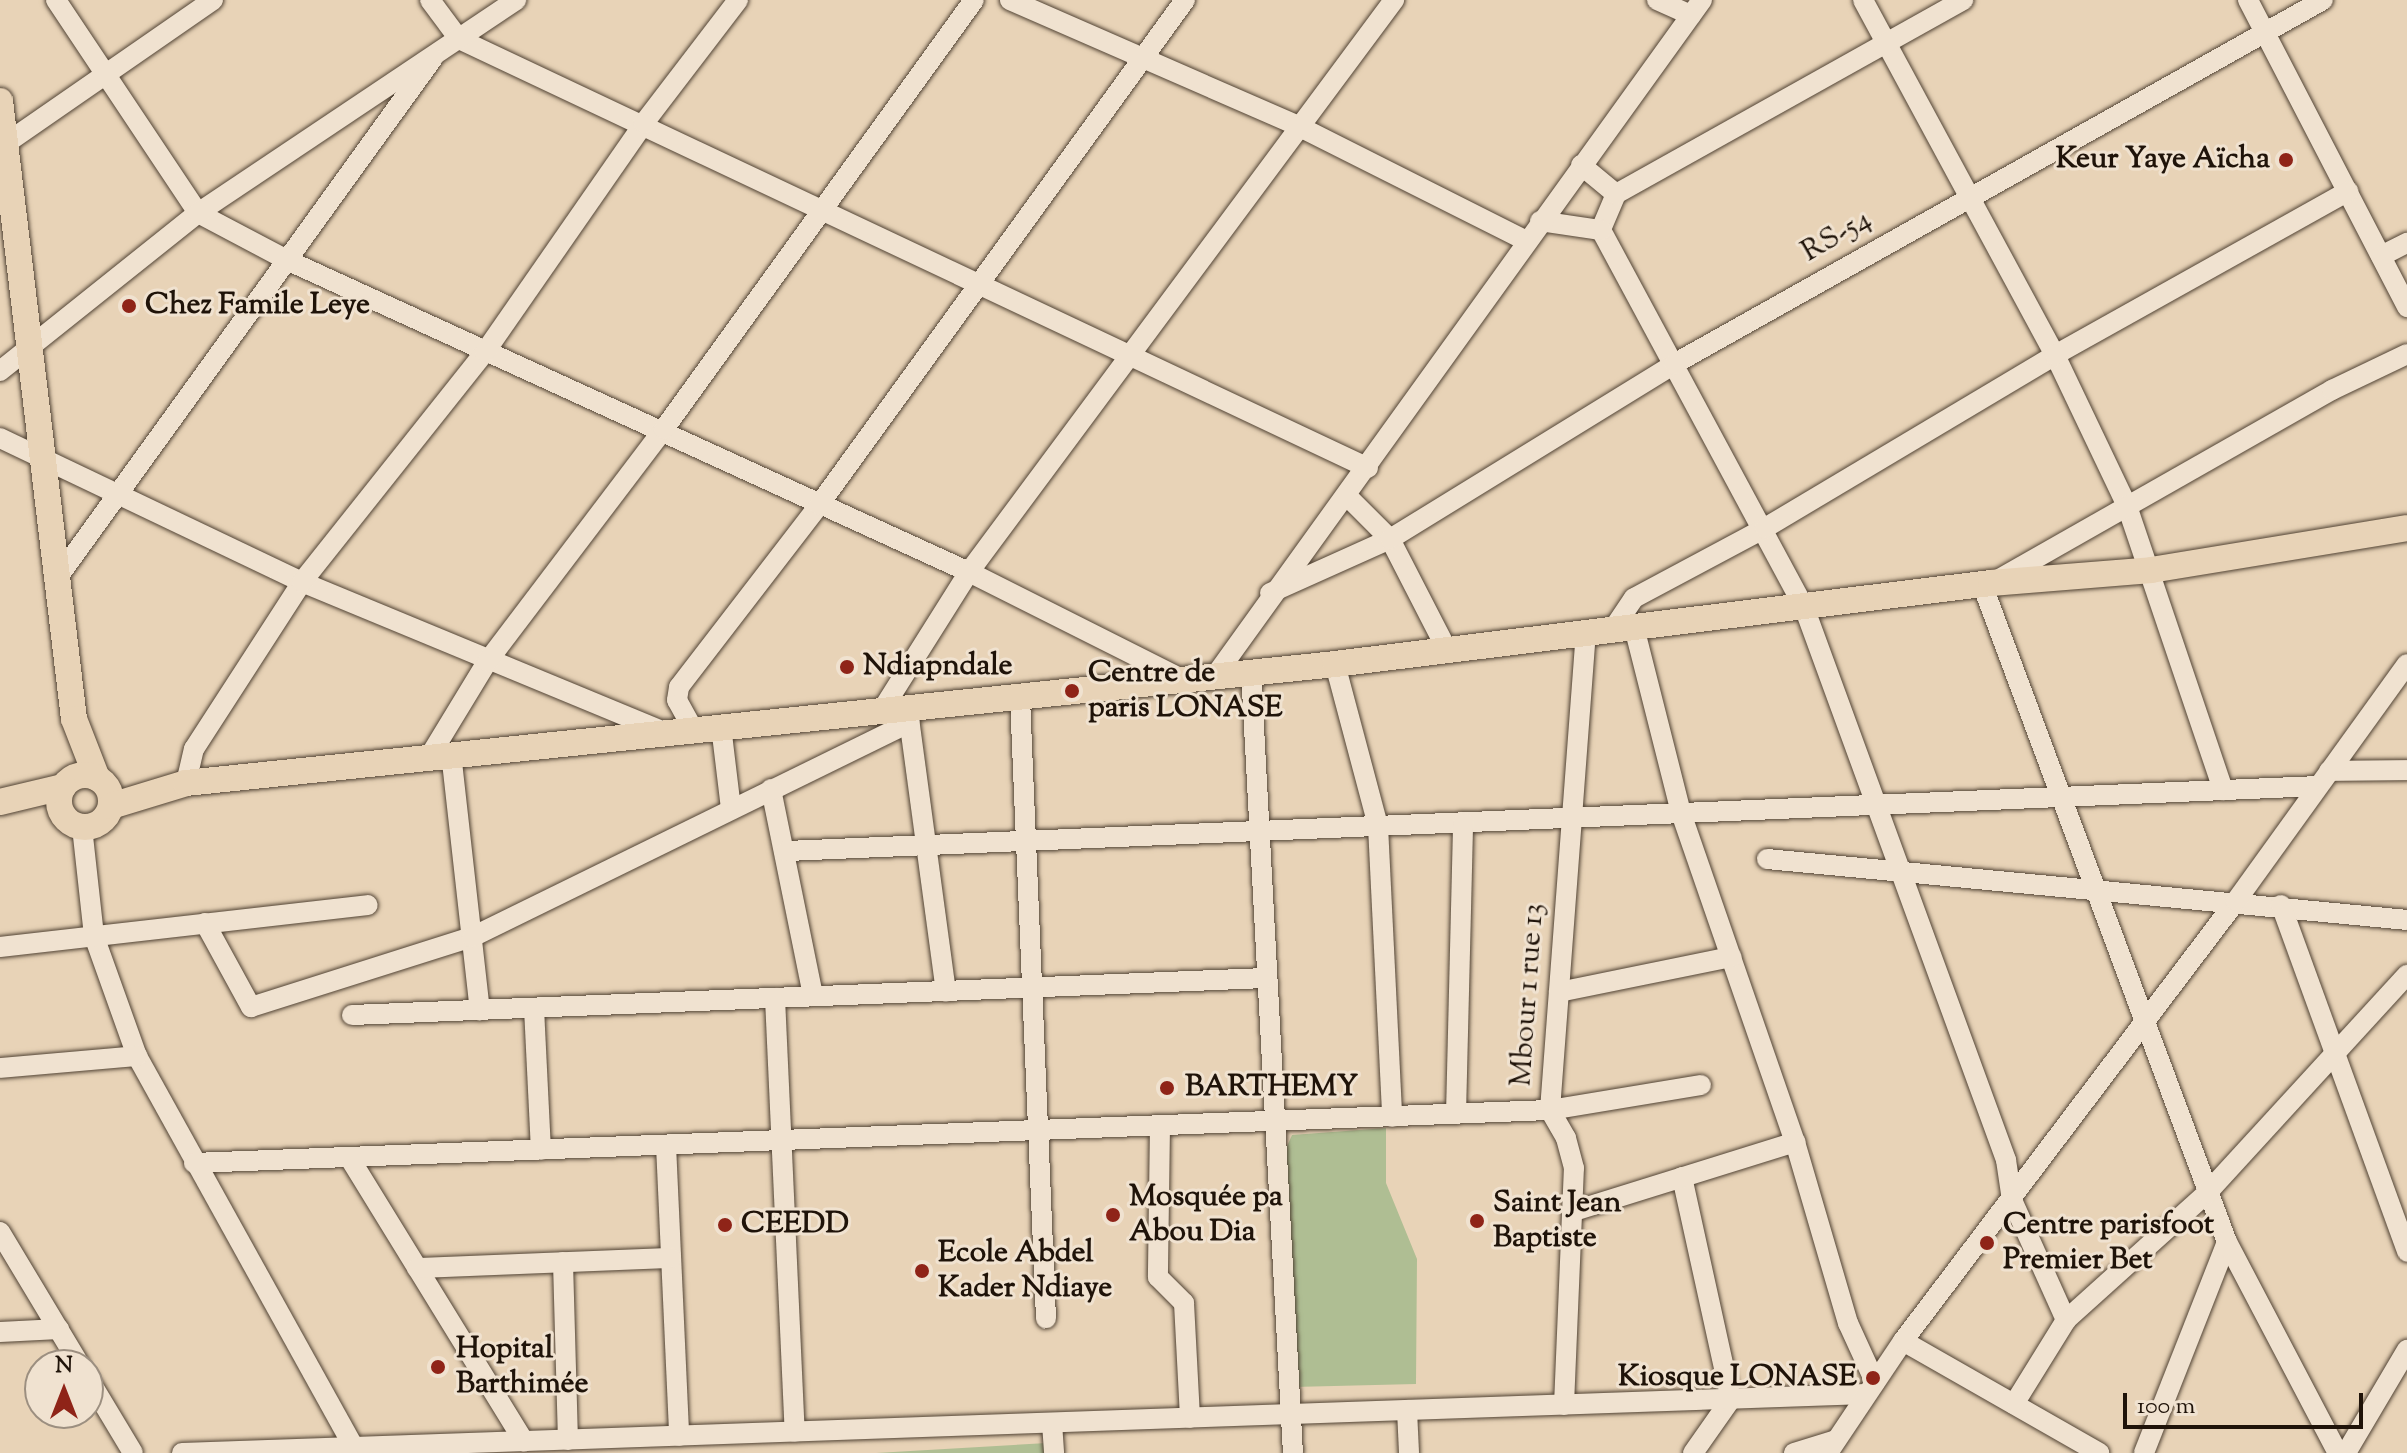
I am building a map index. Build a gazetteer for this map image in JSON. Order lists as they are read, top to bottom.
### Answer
{
  "streets": {
    "street": ["RS-54", "Mbour 1 rue 13"]
  },
  "places": [
    "Keur Yaye Aïcha",
    "Chez Famile Leye",
    "Ndiapndale",
    "Centre de paris LONASE",
    "BARTHEMY",
    "Mosquée pa Abou Dia",
    "Saint Jean Baptiste",
    "CEEDD",
    "Centre parisfoot Premier Bet",
    "Ecole Abdel Kader Ndiaye",
    "Hopital Barthimée",
    "Kiosque LONASE"
  ],
  "scale_bar": "100 m",
  "north": "top"
}
